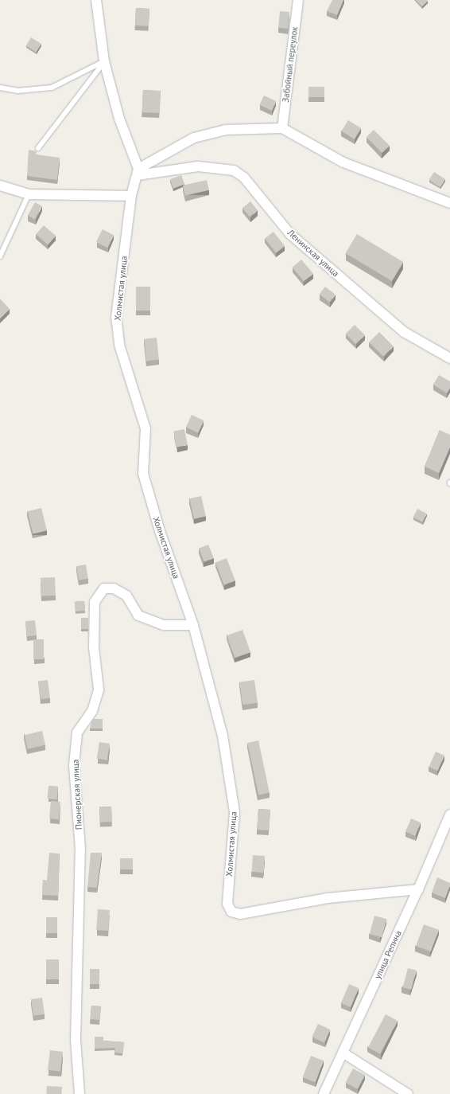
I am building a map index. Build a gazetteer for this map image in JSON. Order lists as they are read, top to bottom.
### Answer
{
  "streets": {
    "street": [
      "Забойный переулок",
      "Ленинская улица",
      "Холмистая улица",
      "Пионерская улица",
      "улица Репина"
    ]
  },
  "crossings": [
    ["Ленинская улица", "Холмистая улица"],
    ["Холмистая улица", "Пионерская улица"],
    ["Холмистая улица", "улица Репина"]
  ]
}
